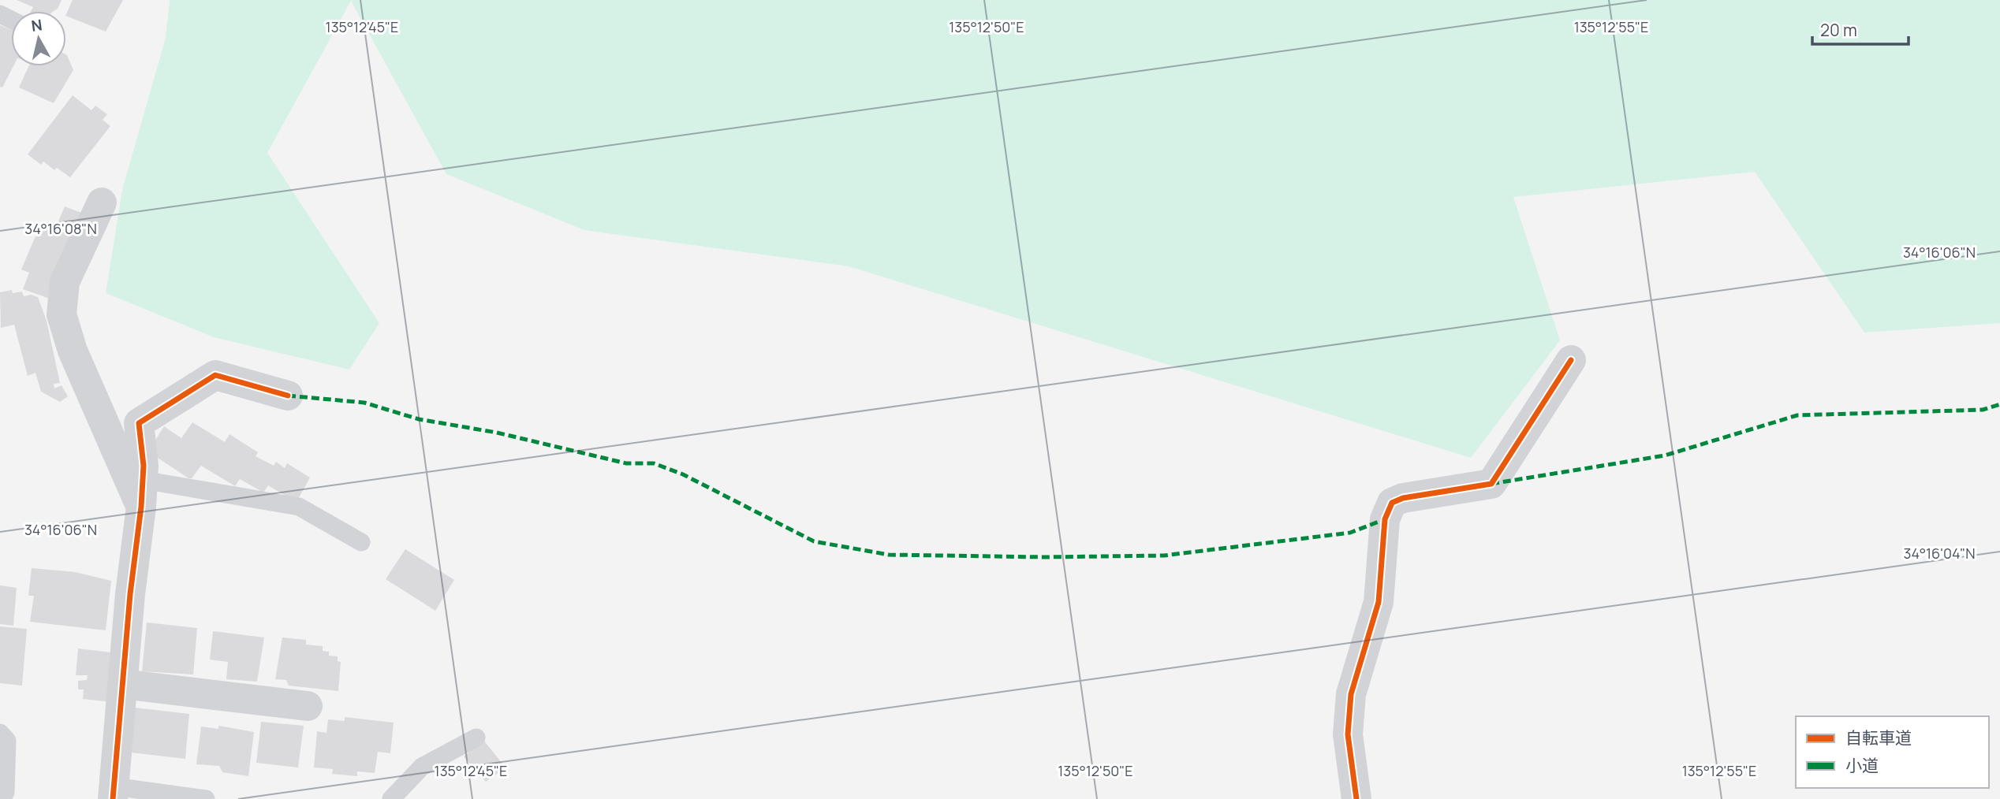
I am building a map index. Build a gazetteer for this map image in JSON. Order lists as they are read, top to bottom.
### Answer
{
  "legend": ["自転車道", "小道"],
  "scale_bar": "20 m",
  "north": "top",
  "coordinates": [
    "135°12'45\"E",
    "135°12'50\"E",
    "135°12'55\"E",
    "34°16'08\"N",
    "34°16'06\"N",
    "34°16'04\"N"
  ]
}
